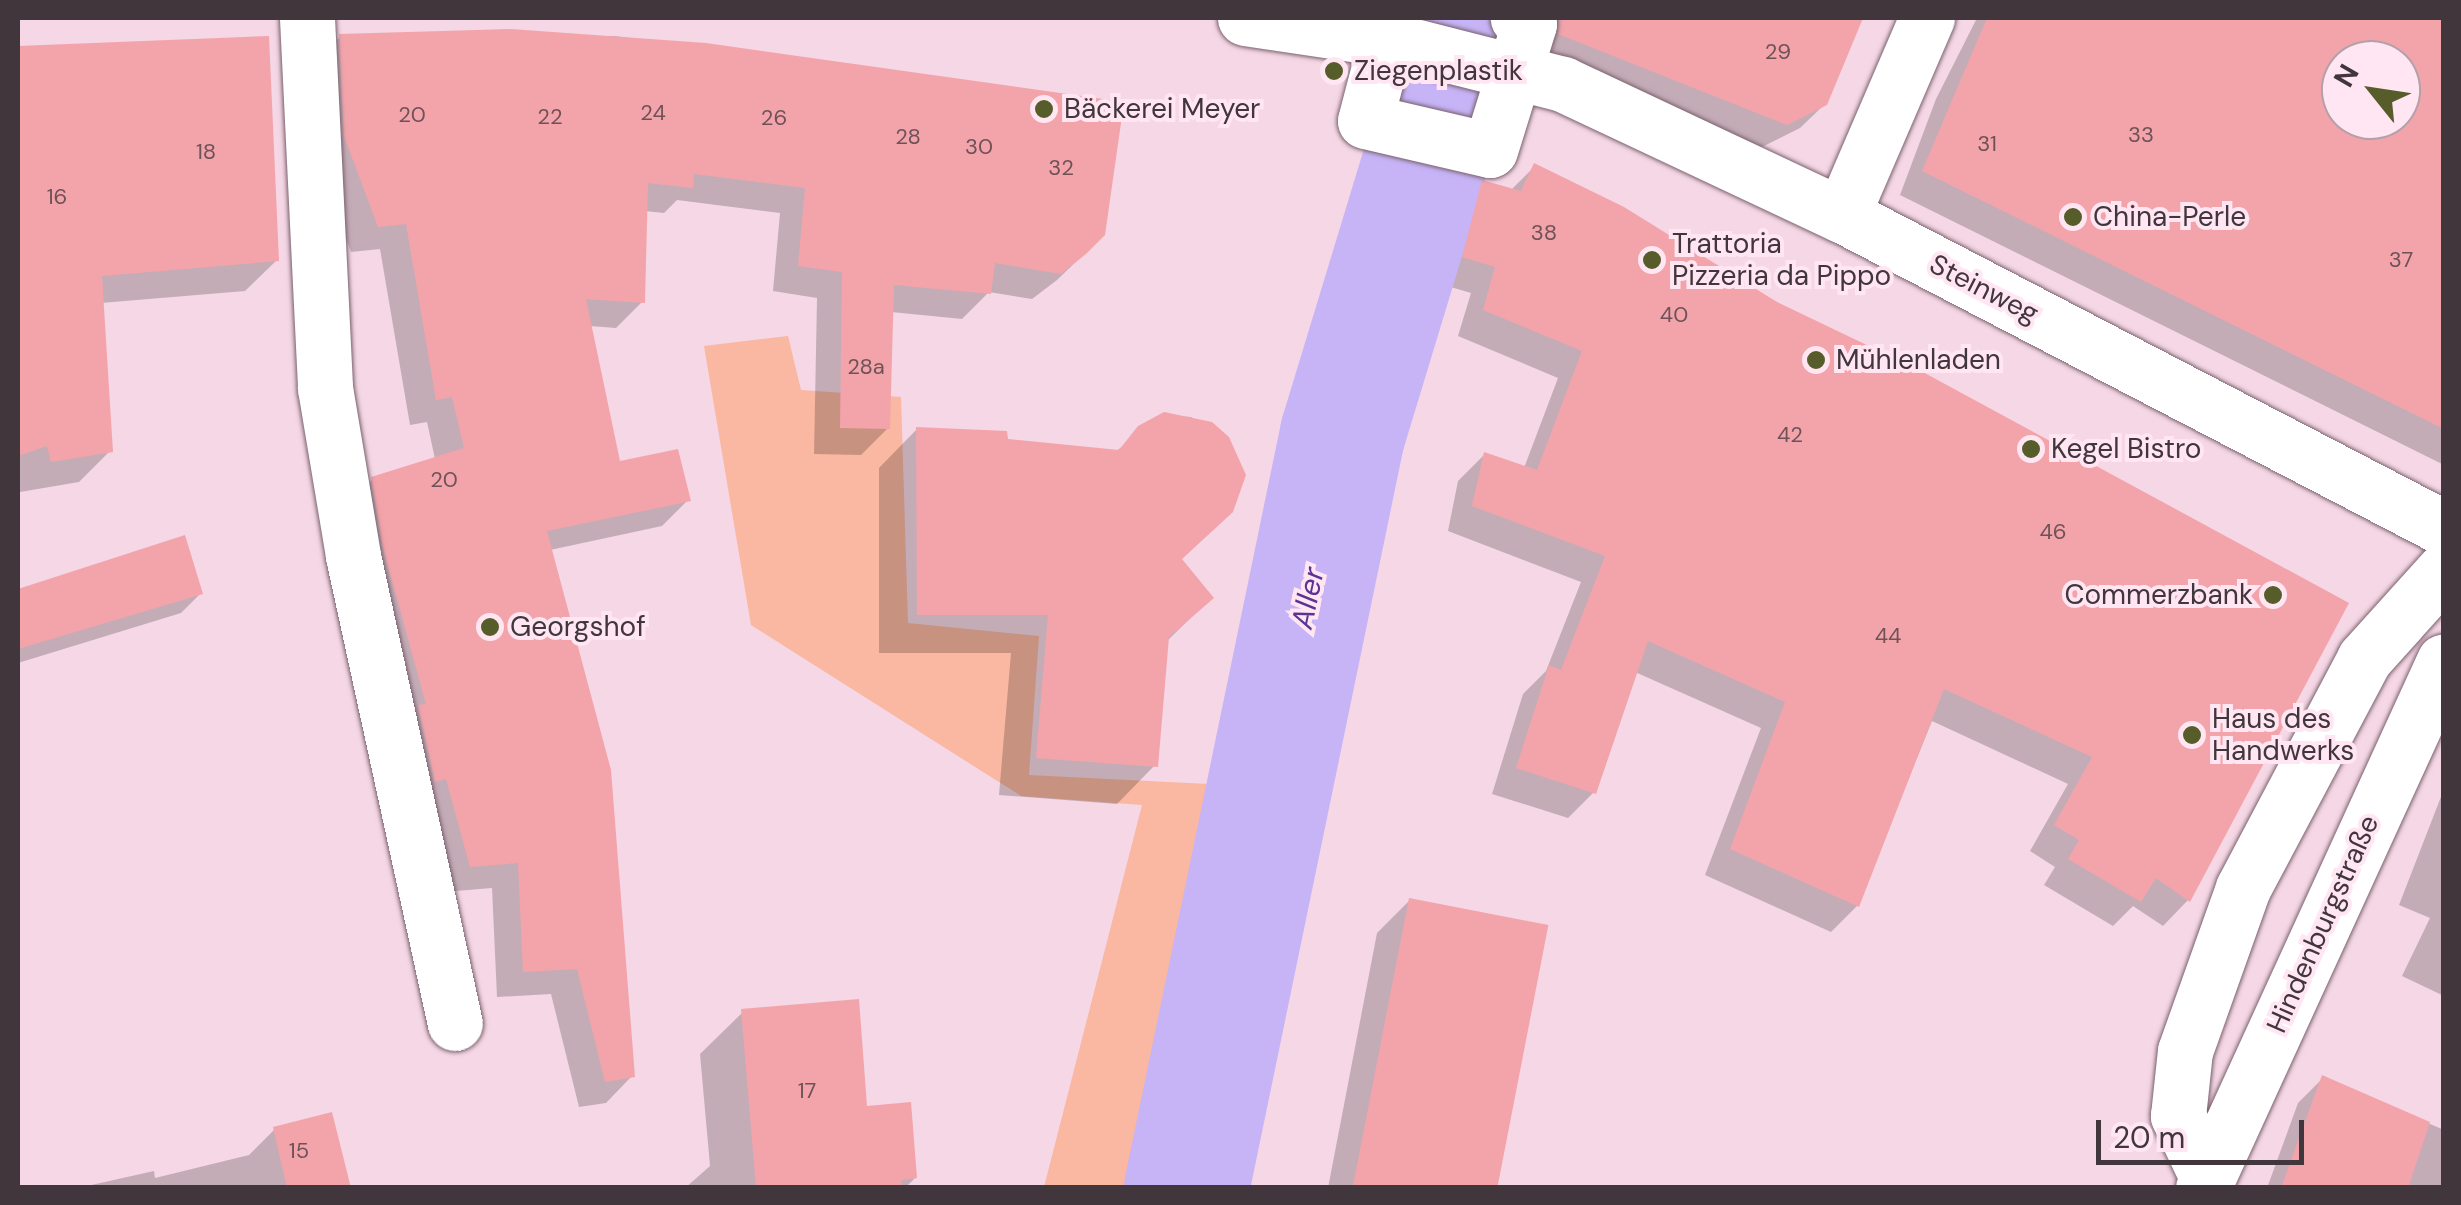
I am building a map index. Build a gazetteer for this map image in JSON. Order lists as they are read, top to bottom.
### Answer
{
  "streets": {
    "street": ["Steinweg", "Hindenburgstraße"]
  },
  "water": ["Aller"],
  "places": [
    "Ziegenplastik",
    "Bäckerei Meyer",
    "China-Perle",
    "Trattoria Pizzeria da Pippo",
    "Mühlenladen",
    "Kegel Bistro",
    "Commerzbank",
    "Georgshof",
    "Haus des Handwerks"
  ],
  "house_numbers": [
    "29",
    "24",
    "20",
    "22",
    "26",
    "33",
    "28",
    "31",
    "30",
    "18",
    "32",
    "16",
    "38",
    "37",
    "40",
    "28a",
    "42",
    "20",
    "46",
    "44",
    "17",
    "15"
  ],
  "scale_bar": "20 m",
  "north": "top left"
}
